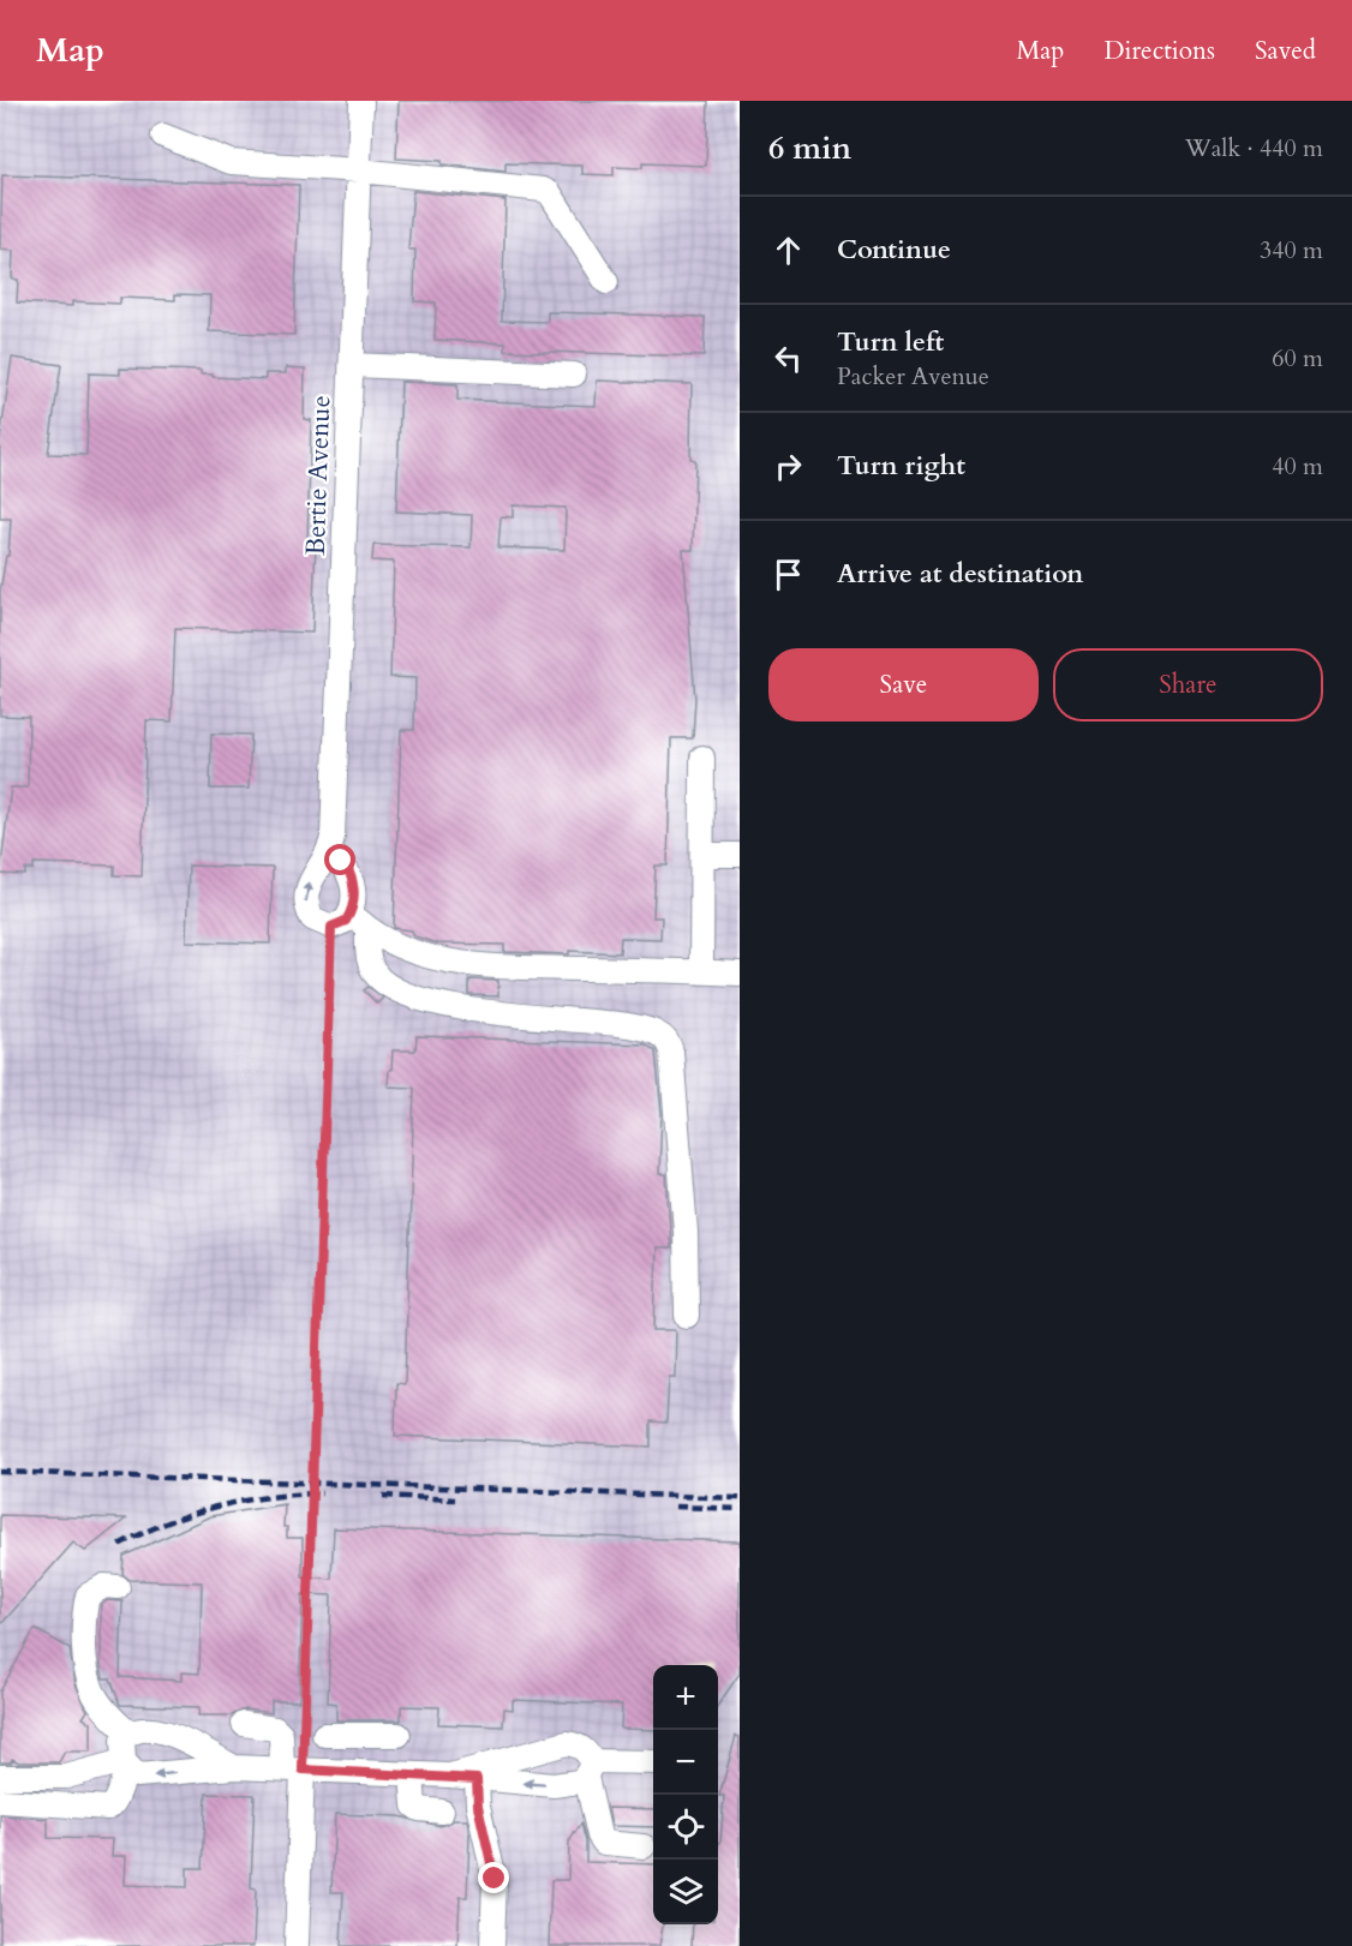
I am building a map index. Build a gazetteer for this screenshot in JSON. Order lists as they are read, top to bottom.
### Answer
{
  "streets": {
    "street": ["Bertie Avenue"]
  },
  "page": {
    "header": "Map",
    "nav": ["Map", "Directions", "Saved"],
    "heading": ["6 min", "Walk · 440 m"],
    "list": [
      ["Continue", "340 m"],
      ["Turn left", "Packer Avenue", "60 m"],
      ["Turn right", "40 m"],
      "Arrive at destination"
    ],
    "buttons": ["Save", "Share"],
    "map_buttons": ["+", "−"]
  }
}
